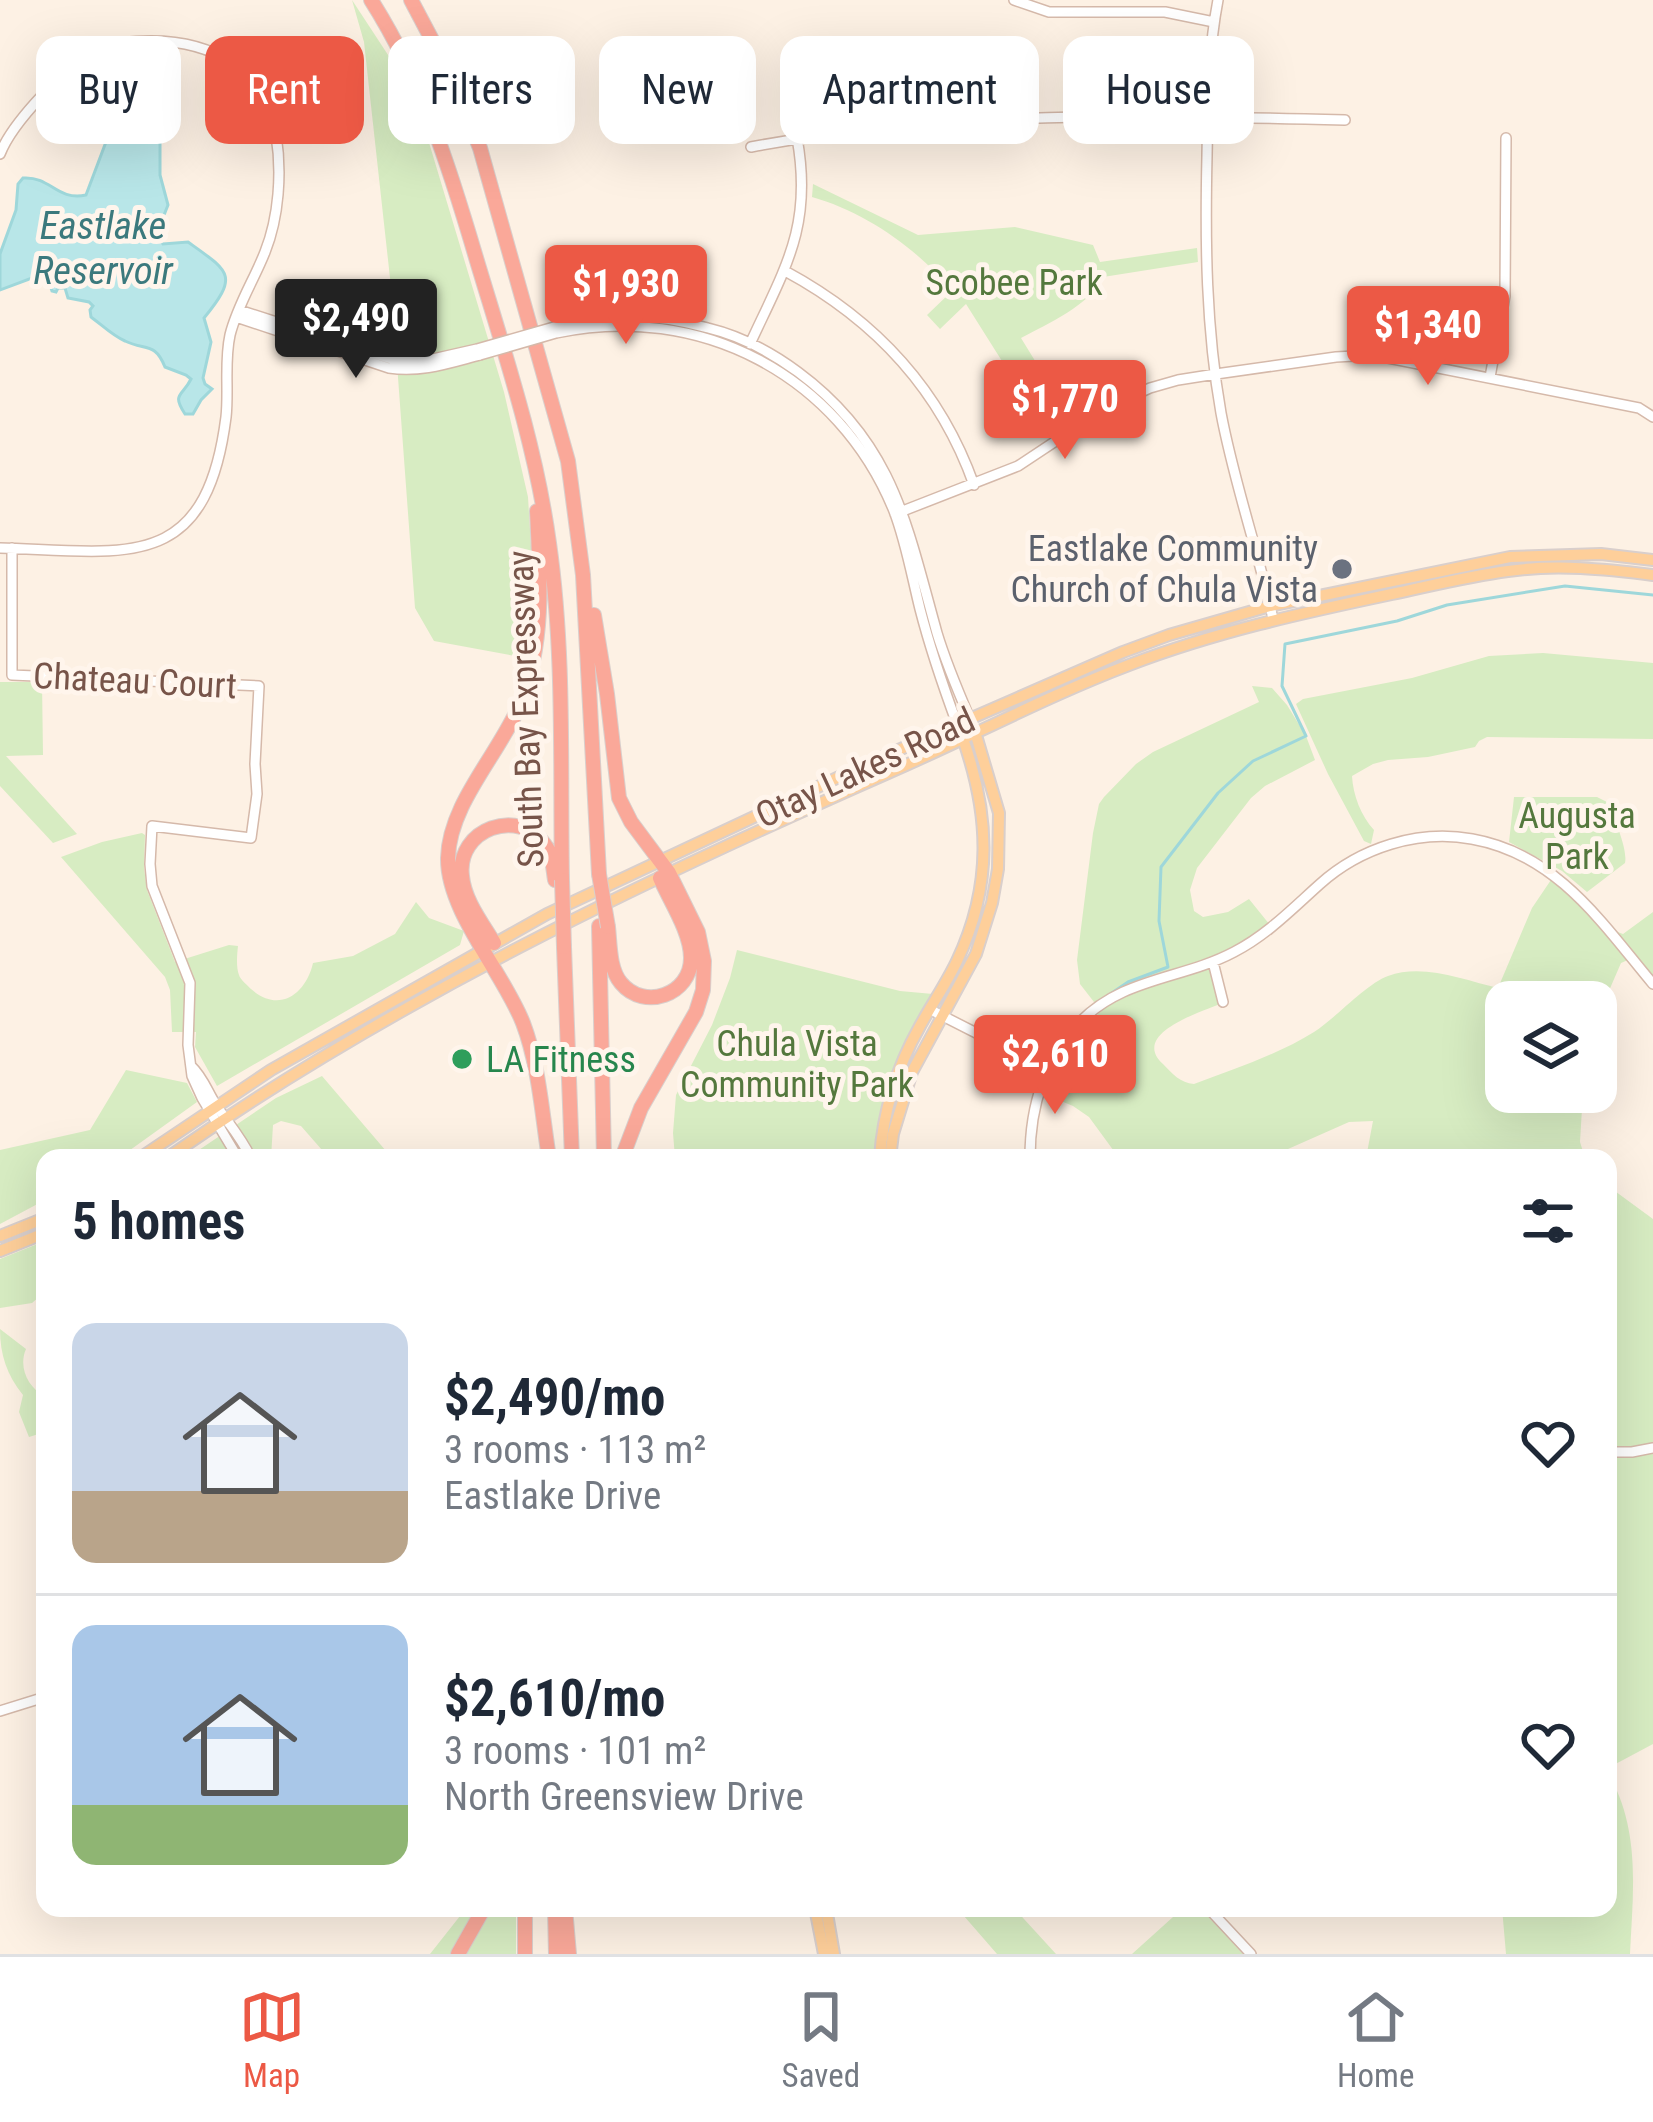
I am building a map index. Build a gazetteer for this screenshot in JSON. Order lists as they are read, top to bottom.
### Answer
{
  "streets": {
    "highway": ["South Bay Expressway"],
    "main road": ["Otay Lakes Road"],
    "street": ["Chateau Court"]
  },
  "crossings": [
    ["Chateau Court", "Otay Lakes Road"]
  ],
  "water": ["Eastlake Reservoir"],
  "parks": ["Scobee Park", "Augusta Park", "Chula Vista Community Park"],
  "places": ["Eastlake Community Church of Chula Vista", "LA Fitness"],
  "page": {
    "chip": [
      "Buy",
      "Rent",
      "Filters",
      "New",
      "Apartment",
      "House"
    ],
    "price": [
      "$1,930",
      "$2,490",
      "$1,340",
      "$1,770",
      "$2,610"
    ],
    "heading": "5 homes",
    "list": [
      {
        "name": "$2,490/mo",
        "note": "3 rooms · 113 m² · Eastlake Drive"
      },
      {
        "name": "$2,610/mo",
        "note": "3 rooms · 101 m² · North Greensview Drive"
      }
    ],
    "tabs": ["Map", "Saved", "Home"]
  }
}
